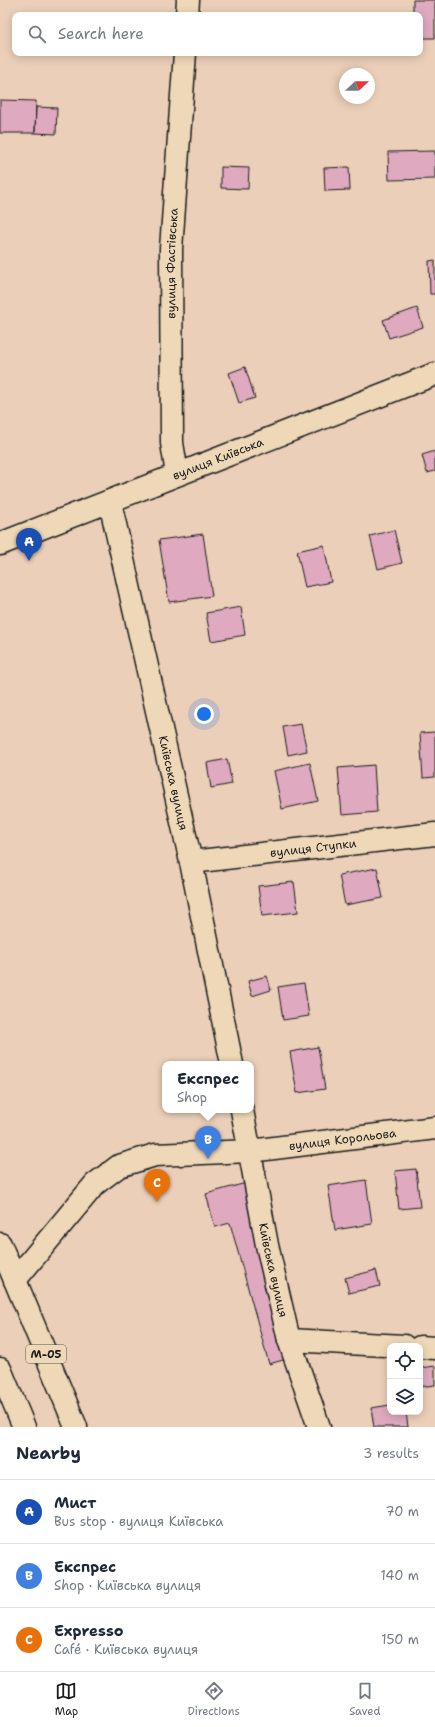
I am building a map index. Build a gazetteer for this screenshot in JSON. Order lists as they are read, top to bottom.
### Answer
{
  "streets": {
    "main road": [
      "вулиця Фастівська",
      "вулиця Київська",
      "Київська вулиця",
      "вулиця Ступки",
      "вулиця Корольова",
      "М-05"
    ]
  },
  "crossings": [
    ["вулиця Фастівська", "вулиця Київська"],
    ["вулиця Київська", "Київська вулиця"],
    ["Київська вулиця", "вулиця Ступки"],
    ["Київська вулиця", "вулиця Корольова"],
    ["вулиця Корольова", "М-05"]
  ],
  "north": "right",
  "page": {
    "search": "Search here",
    "pins": ["A", "B", "C"],
    "popup": ["Експрес", "Shop"],
    "heading": ["Nearby", "3 results"],
    "list": [
      {
        "mark": "A",
        "name": "Мист",
        "note": "Bus stop · вулиця Київська",
        "value": "70 m"
      },
      {
        "mark": "B",
        "name": "Експрес",
        "note": "Shop · Київська вулиця",
        "value": "140 m"
      },
      {
        "mark": "C",
        "name": "Expresso",
        "note": "Café · Київська вулиця",
        "value": "150 m"
      }
    ],
    "nav": ["Map", "Directions", "Saved"]
  }
}
